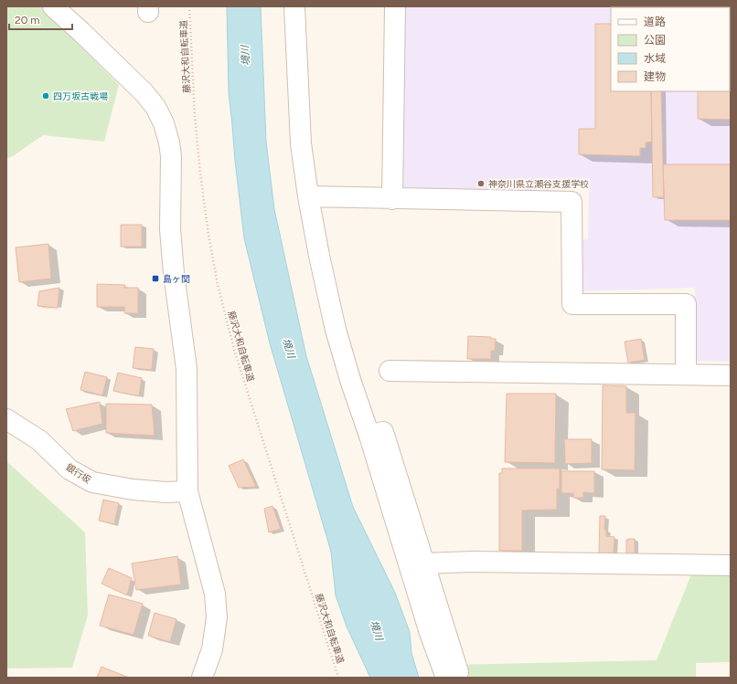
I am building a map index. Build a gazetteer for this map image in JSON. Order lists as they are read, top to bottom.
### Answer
{
  "streets": {
    "street": ["銀行坂"],
    "path": ["藤沢大和自転車道"]
  },
  "water": ["境川"],
  "places": {
    "other": ["四万坂古戦場", "神奈川県立瀬谷支援学校"],
    "transit": ["島ヶ関"]
  },
  "legend": [
    "道路",
    "公園",
    "水域",
    "建物"
  ],
  "scale_bar": "20 m"
}
